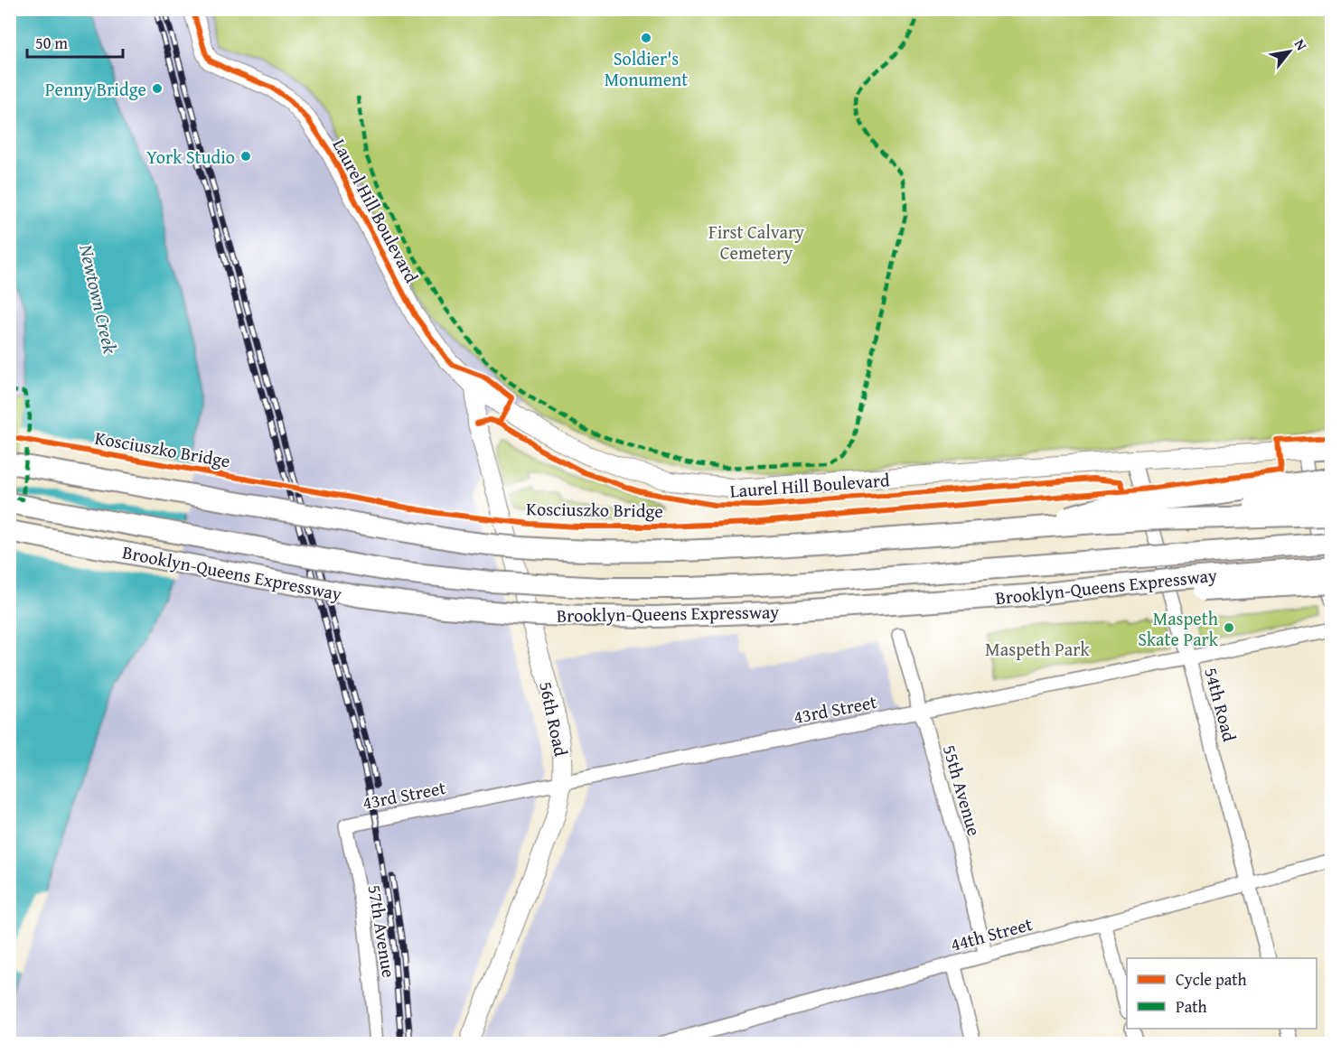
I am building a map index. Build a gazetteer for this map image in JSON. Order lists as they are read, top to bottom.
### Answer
{
  "streets": {
    "highway": ["Brooklyn-Queens Expressway"],
    "main road": ["Laurel Hill Boulevard", "56th Road"],
    "street": [
      "54th Road",
      "43rd Street",
      "55th Avenue",
      "57th Avenue",
      "44th Street"
    ],
    "cycle path": ["Kosciuszko Bridge"]
  },
  "crossings": [
    ["Laurel Hill Boulevard", "54th Road"],
    ["Laurel Hill Boulevard", "56th Road"],
    ["54th Road", "43rd Street"],
    ["54th Road", "44th Street"],
    ["43rd Street", "56th Road"],
    ["43rd Street", "55th Avenue"],
    ["43rd Street", "57th Avenue"],
    ["55th Avenue", "44th Street"]
  ],
  "water": ["Newtown Creek"],
  "parks": ["First Calvary Cemetery", "Maspeth Park"],
  "places": [
    "Soldier's Monument",
    "Penny Bridge",
    "York Studio",
    "Maspeth Skate Park"
  ],
  "legend": ["Cycle path", "Path"],
  "scale_bar": "50 m",
  "north": "top right"
}
